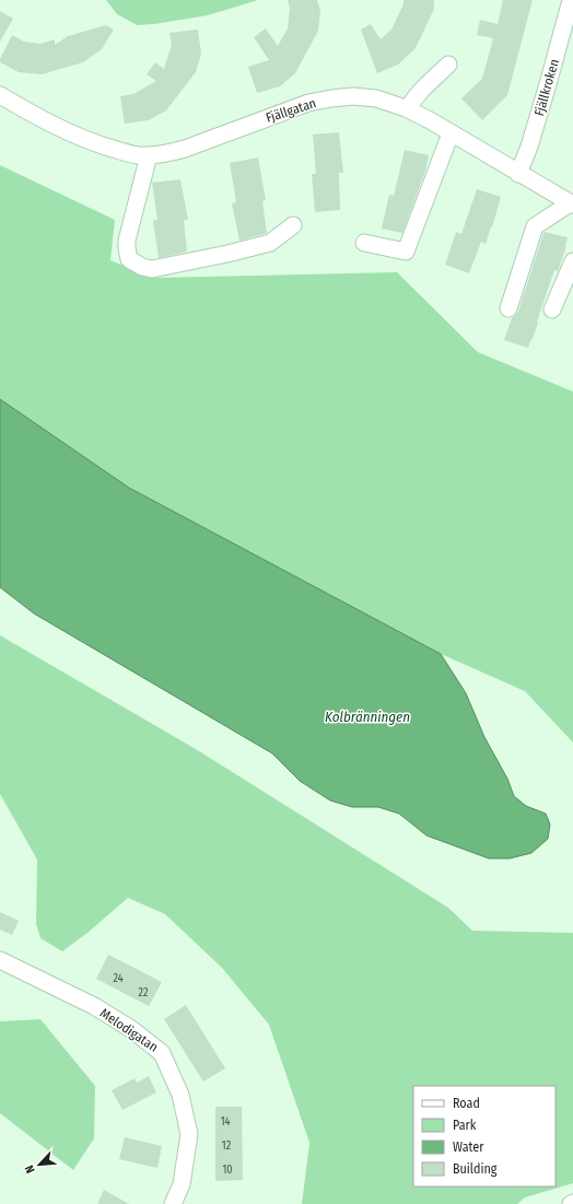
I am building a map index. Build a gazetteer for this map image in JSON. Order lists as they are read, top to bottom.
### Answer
{
  "streets": {
    "street": ["Fjällkroken", "Fjällgatan", "Melodigatan"]
  },
  "crossings": [
    ["Fjällkroken", "Fjällgatan"]
  ],
  "water": ["Kolbränningen"],
  "house_numbers": [
    "24",
    "22",
    "14",
    "12",
    "10"
  ],
  "legend": [
    "Road",
    "Park",
    "Water",
    "Building"
  ],
  "north": "bottom left"
}
